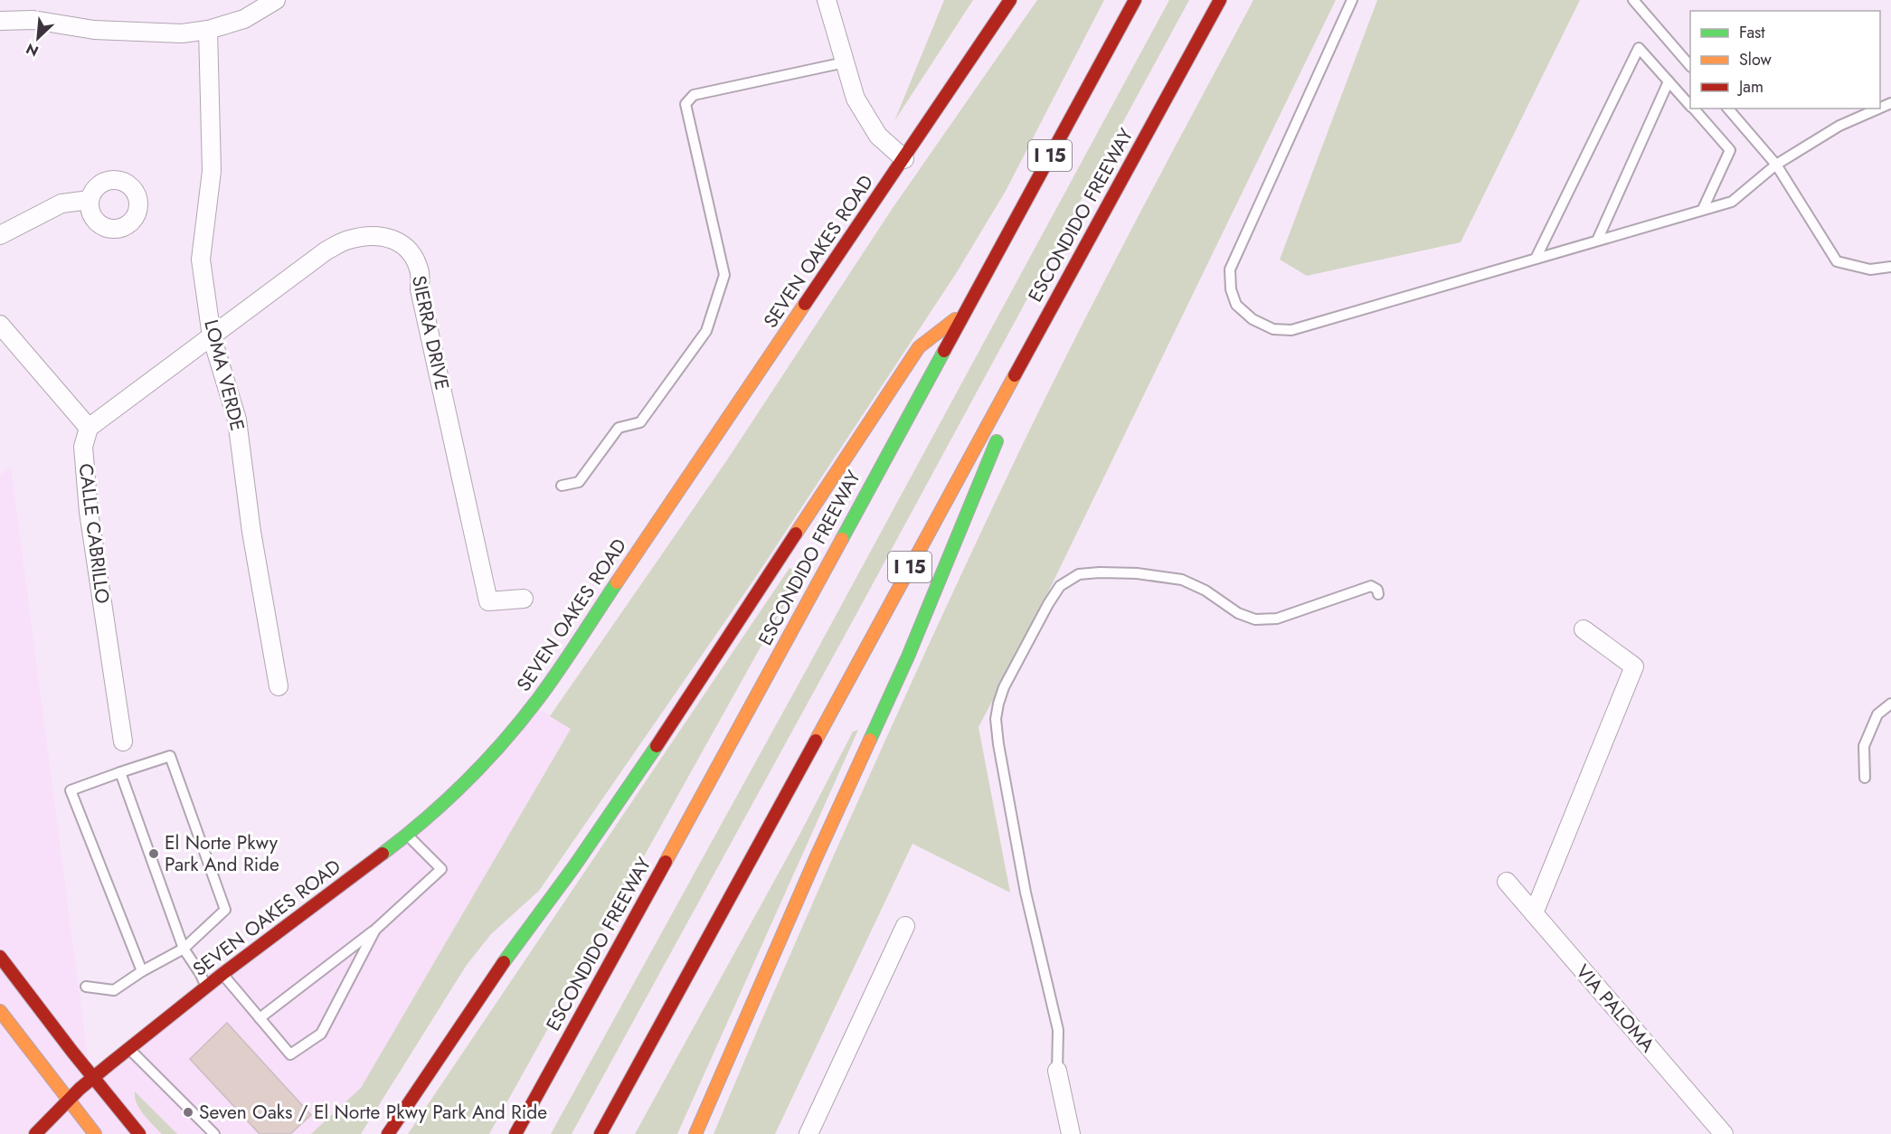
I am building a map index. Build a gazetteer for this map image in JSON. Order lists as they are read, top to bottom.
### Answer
{
  "streets": {
    "main road": ["I 15", "ESCONDIDO FREEWAY", "SEVEN OAKES ROAD"],
    "street": [
      "SIERRA DRIVE",
      "LOMA VERDE",
      "CALLE CABRILLO",
      "VIA PALOMA"
    ]
  },
  "crossings": [
    ["SIERRA DRIVE", "LOMA VERDE"],
    ["SIERRA DRIVE", "CALLE CABRILLO"]
  ],
  "places": ["El Norte Pkwy Park And Ride", "Seven Oaks / El Norte Pkwy Park And Ride"],
  "legend": ["Fast", "Slow", "Jam"],
  "north": "bottom left"
}
